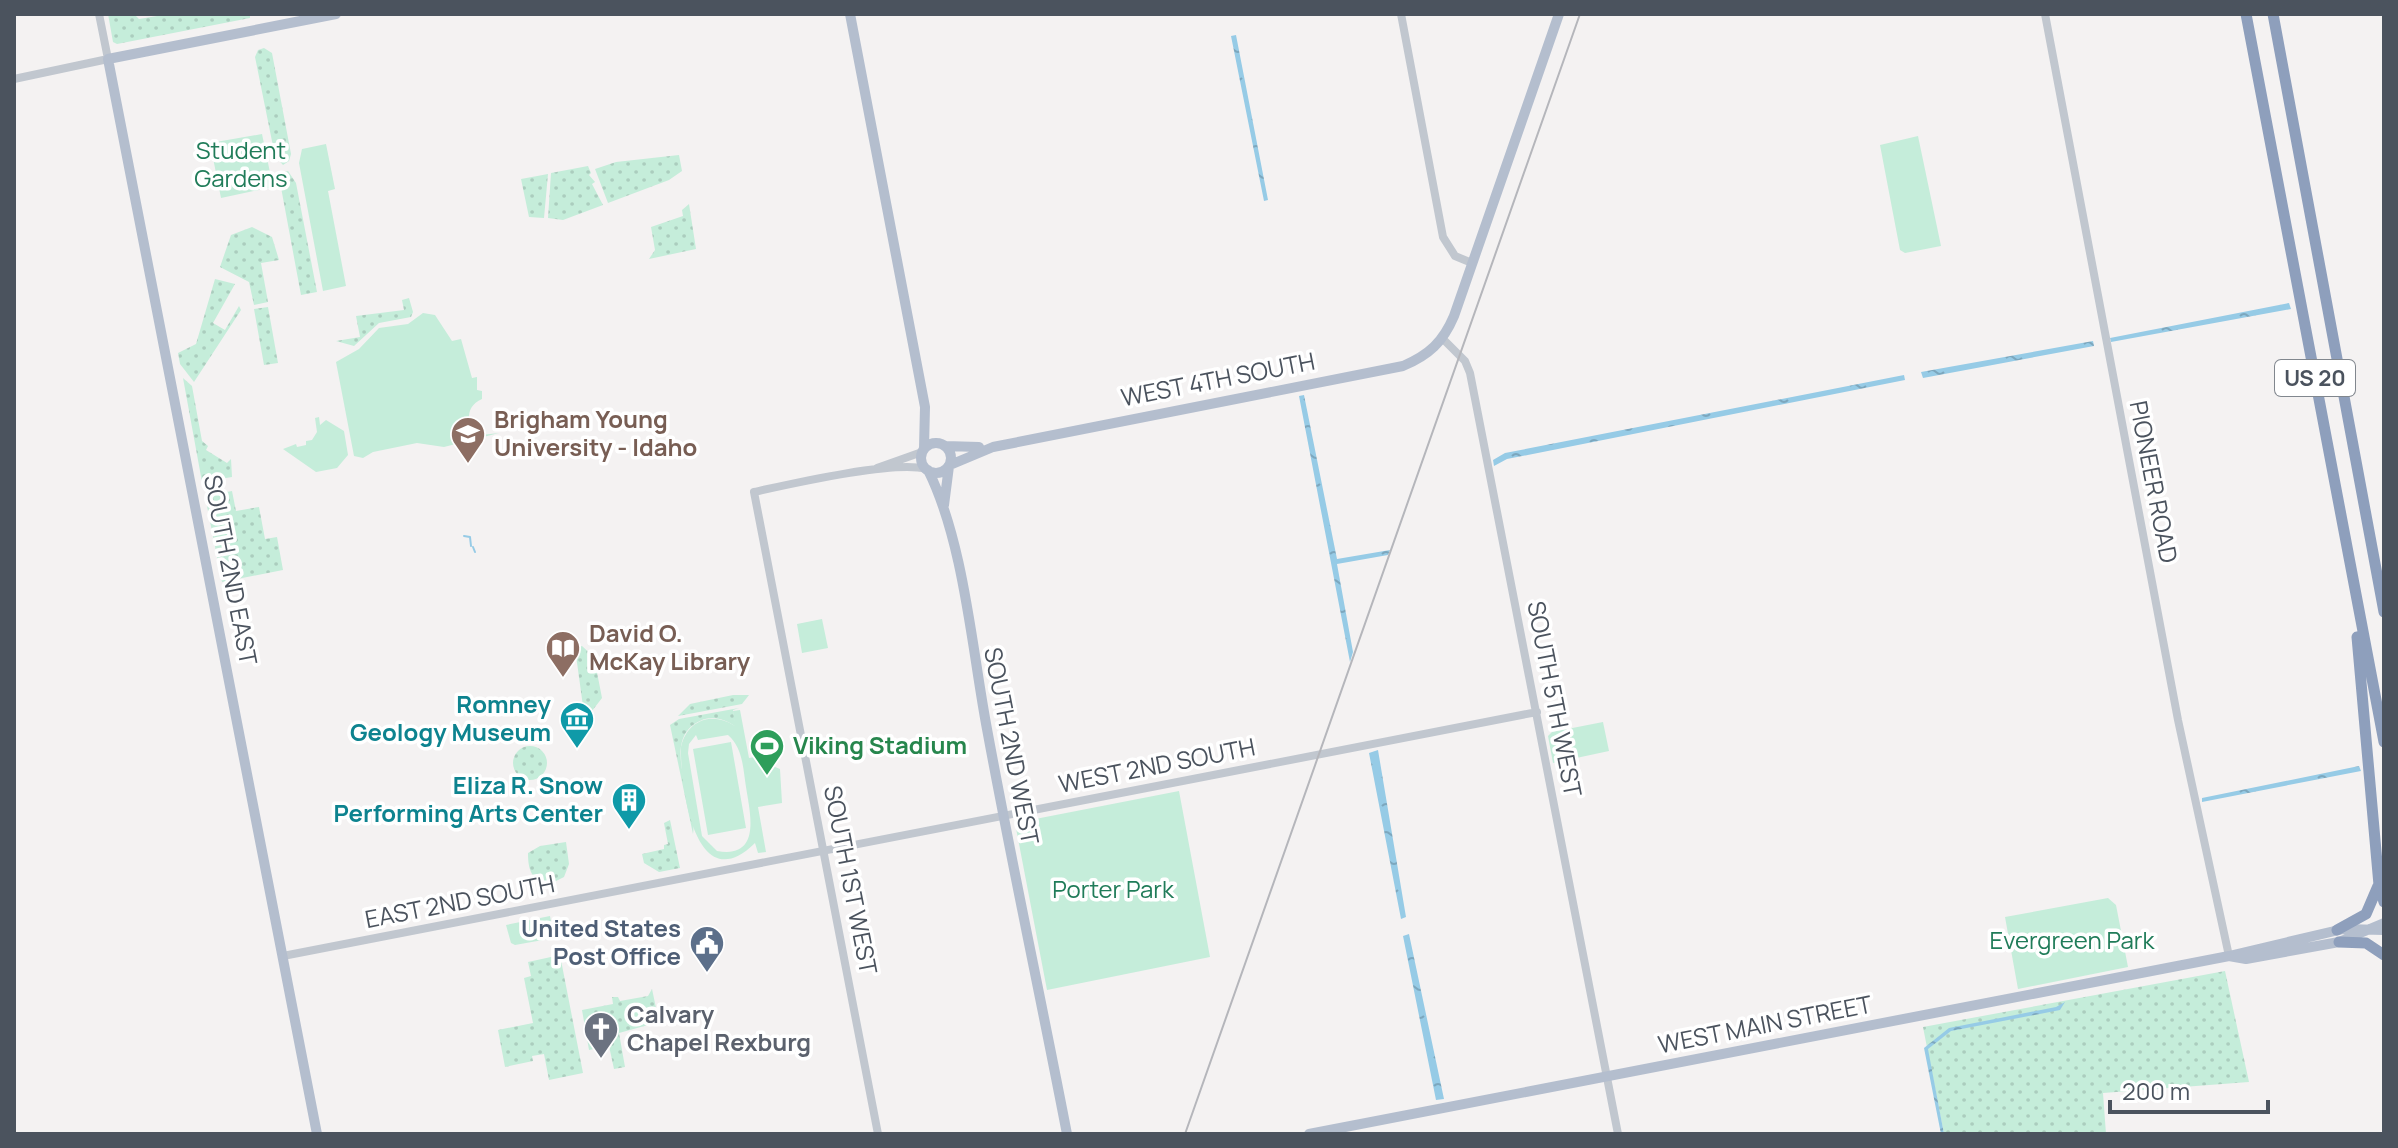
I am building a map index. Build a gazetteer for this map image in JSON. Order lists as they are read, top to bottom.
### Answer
{
  "streets": {
    "highway": ["US 20"],
    "main road": [
      "WEST 4TH SOUTH",
      "SOUTH 2ND EAST",
      "SOUTH 2ND WEST",
      "WEST MAIN STREET"
    ],
    "street": [
      "PIONEER ROAD",
      "SOUTH 5TH WEST",
      "WEST 2ND SOUTH",
      "SOUTH 1ST WEST",
      "EAST 2ND SOUTH"
    ]
  },
  "crossings": [
    ["WEST 4TH SOUTH", "SOUTH 5TH WEST"],
    ["WEST 4TH SOUTH", "SOUTH 2ND WEST"],
    ["PIONEER ROAD", "WEST MAIN STREET"],
    ["SOUTH 2ND EAST", "EAST 2ND SOUTH"],
    ["SOUTH 5TH WEST", "WEST 2ND SOUTH"],
    ["SOUTH 5TH WEST", "WEST MAIN STREET"],
    ["SOUTH 2ND WEST", "WEST 2ND SOUTH"],
    ["WEST 2ND SOUTH", "SOUTH 1ST WEST"],
    ["WEST 2ND SOUTH", "EAST 2ND SOUTH"]
  ],
  "parks": ["Student Gardens", "Porter Park", "Evergreen Park"],
  "places": {
    "school or university": ["Brigham Young University - Idaho"],
    "library": ["David O. McKay Library"],
    "museum": ["Romney Geology Museum"],
    "sports": ["Viking Stadium"],
    "building": ["Eliza R. Snow Performing Arts Center"],
    "public building": ["United States Post Office"],
    "church": ["Calvary Chapel Rexburg"]
  },
  "scale_bar": "200 m"
}
